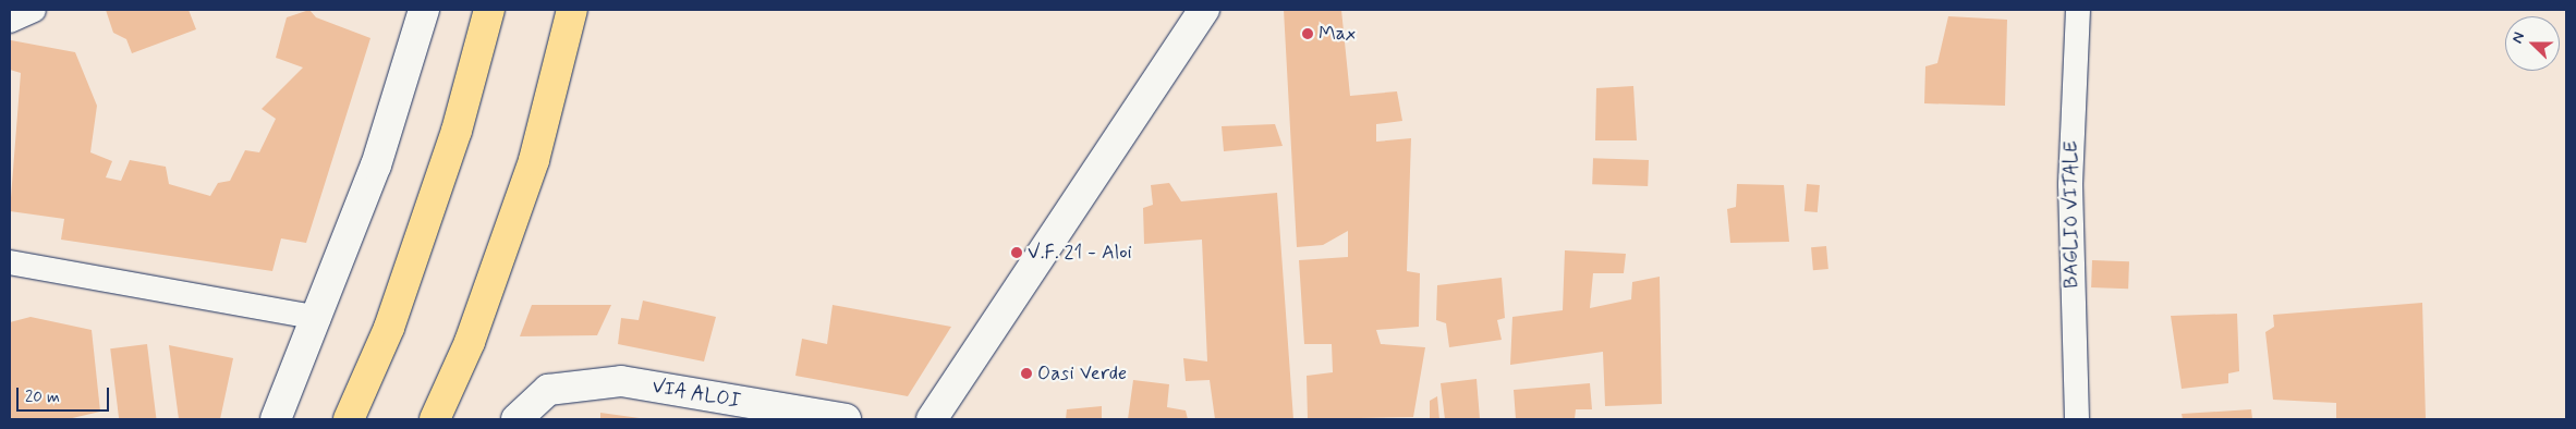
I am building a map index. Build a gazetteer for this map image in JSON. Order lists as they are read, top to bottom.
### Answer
{
  "streets": {
    "street": ["BAGLIO VITALE", "VIA ALOI"]
  },
  "places": ["Max", "V.F. 21 - Aloi", "Oasi Verde"],
  "scale_bar": "20 m",
  "north": "left"
}
